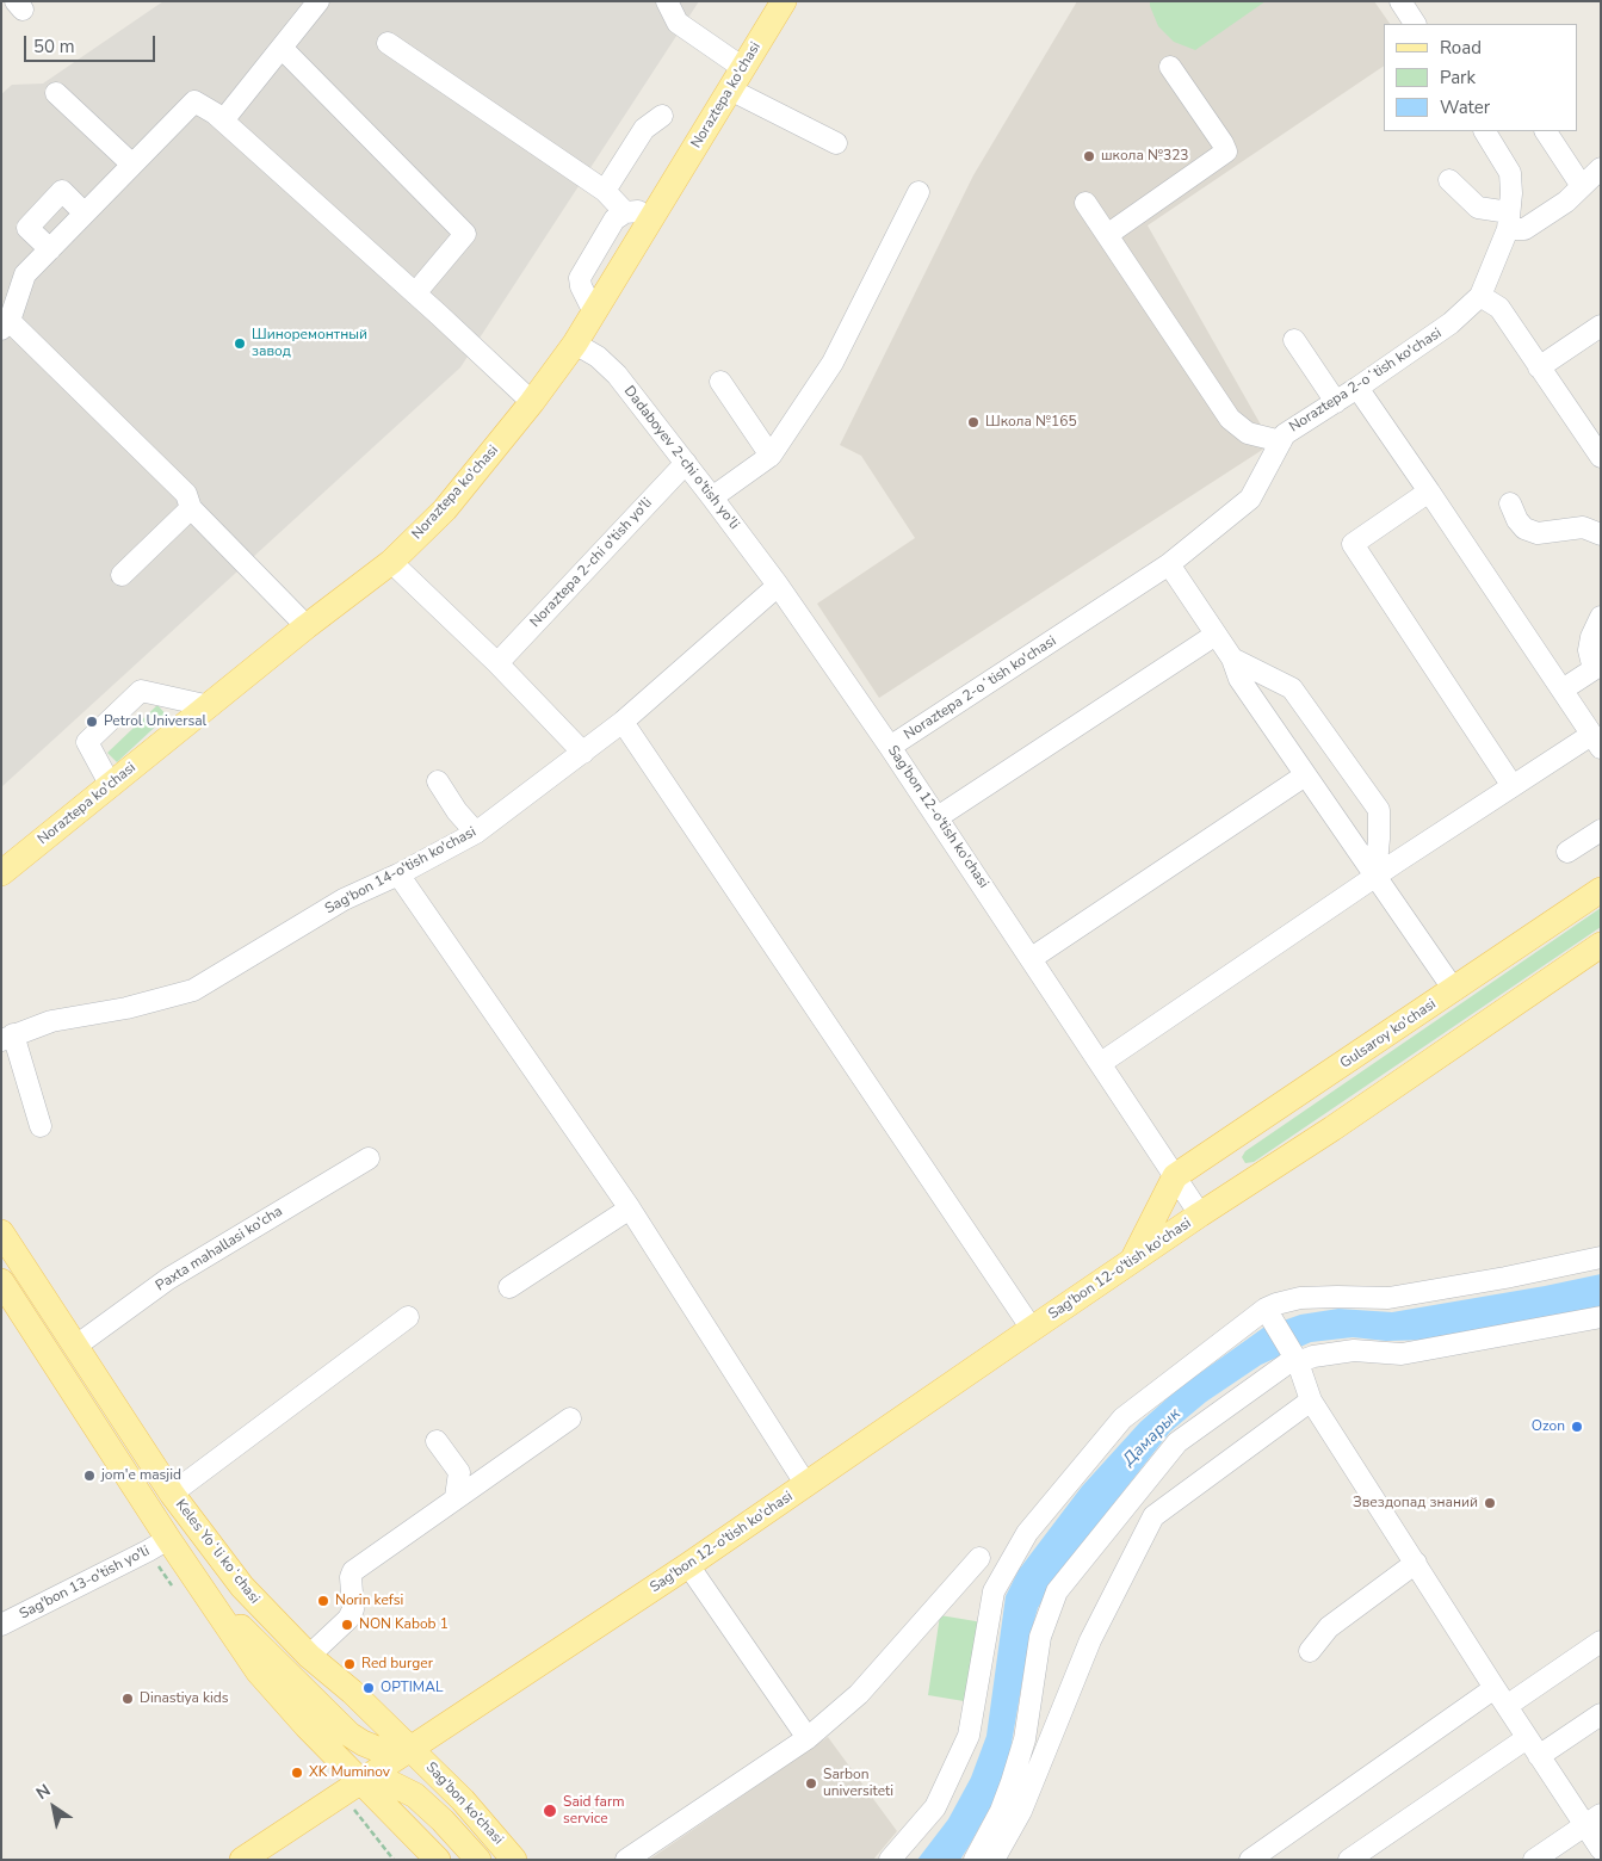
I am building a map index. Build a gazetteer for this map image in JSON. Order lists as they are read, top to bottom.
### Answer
{
  "streets": {
    "main road": [
      "Noraztepa ko'chasi",
      "Sag'bon 12-o'tish ko'chasi",
      "Gulsaroy ko'chasi",
      "Keles Yoʻli koʻchasi",
      "Sag’bon ko’chasi"
    ],
    "street": [
      "Noraztepa 2-oʻtish ko'chasi",
      "Dadaboyev 2-chi o'tish yo'li",
      "Noraztepa 2-chi o'tish yo'li",
      "Sag'bon 14-o'tish ko'chasi",
      "Paxta mahallasi ko'cha",
      "Sag'bon 13-o'tish yo'li"
    ]
  },
  "crossings": [
    ["Noraztepa ko'chasi", "Dadaboyev 2-chi o'tish yo'li"],
    ["Noraztepa 2-oʻtish ko'chasi", "Sag'bon 12-o'tish ko'chasi"],
    ["Dadaboyev 2-chi o'tish yo'li", "Noraztepa 2-chi o'tish yo'li"],
    ["Dadaboyev 2-chi o'tish yo'li", "Sag'bon 12-o'tish ko'chasi"],
    ["Dadaboyev 2-chi o'tish yo'li", "Sag'bon 14-o'tish ko'chasi"],
    ["Sag'bon 12-o'tish ko'chasi", "Sag'bon 14-o'tish ko'chasi"],
    ["Sag'bon 12-o'tish ko'chasi", "Gulsaroy ko'chasi"],
    ["Sag'bon 12-o'tish ko'chasi", "Keles Yoʻli koʻchasi"],
    ["Sag'bon 12-o'tish ko'chasi", "Sag’bon ko’chasi"],
    ["Paxta mahallasi ko'cha", "Keles Yoʻli koʻchasi"],
    ["Keles Yoʻli koʻchasi", "Sag'bon 13-o'tish yo'li"],
    ["Keles Yoʻli koʻchasi", "Sag’bon ko’chasi"]
  ],
  "water": ["Дамарык"],
  "places": [
    "школа №323",
    "Шиноремонтный завод",
    "Школа №165",
    "Petrol Universal",
    "Ozon",
    "jom'e masjid",
    "Звездопад знаний",
    "Norin kefsi",
    "NON Kabob 1",
    "Red burger",
    "OPTIMAL",
    "Dinastiya kids",
    "XK Muminov",
    "Sarbon universiteti",
    "Said farm service"
  ],
  "legend": ["Road", "Park", "Water"],
  "scale_bar": "50 m",
  "north": "top left"
}
